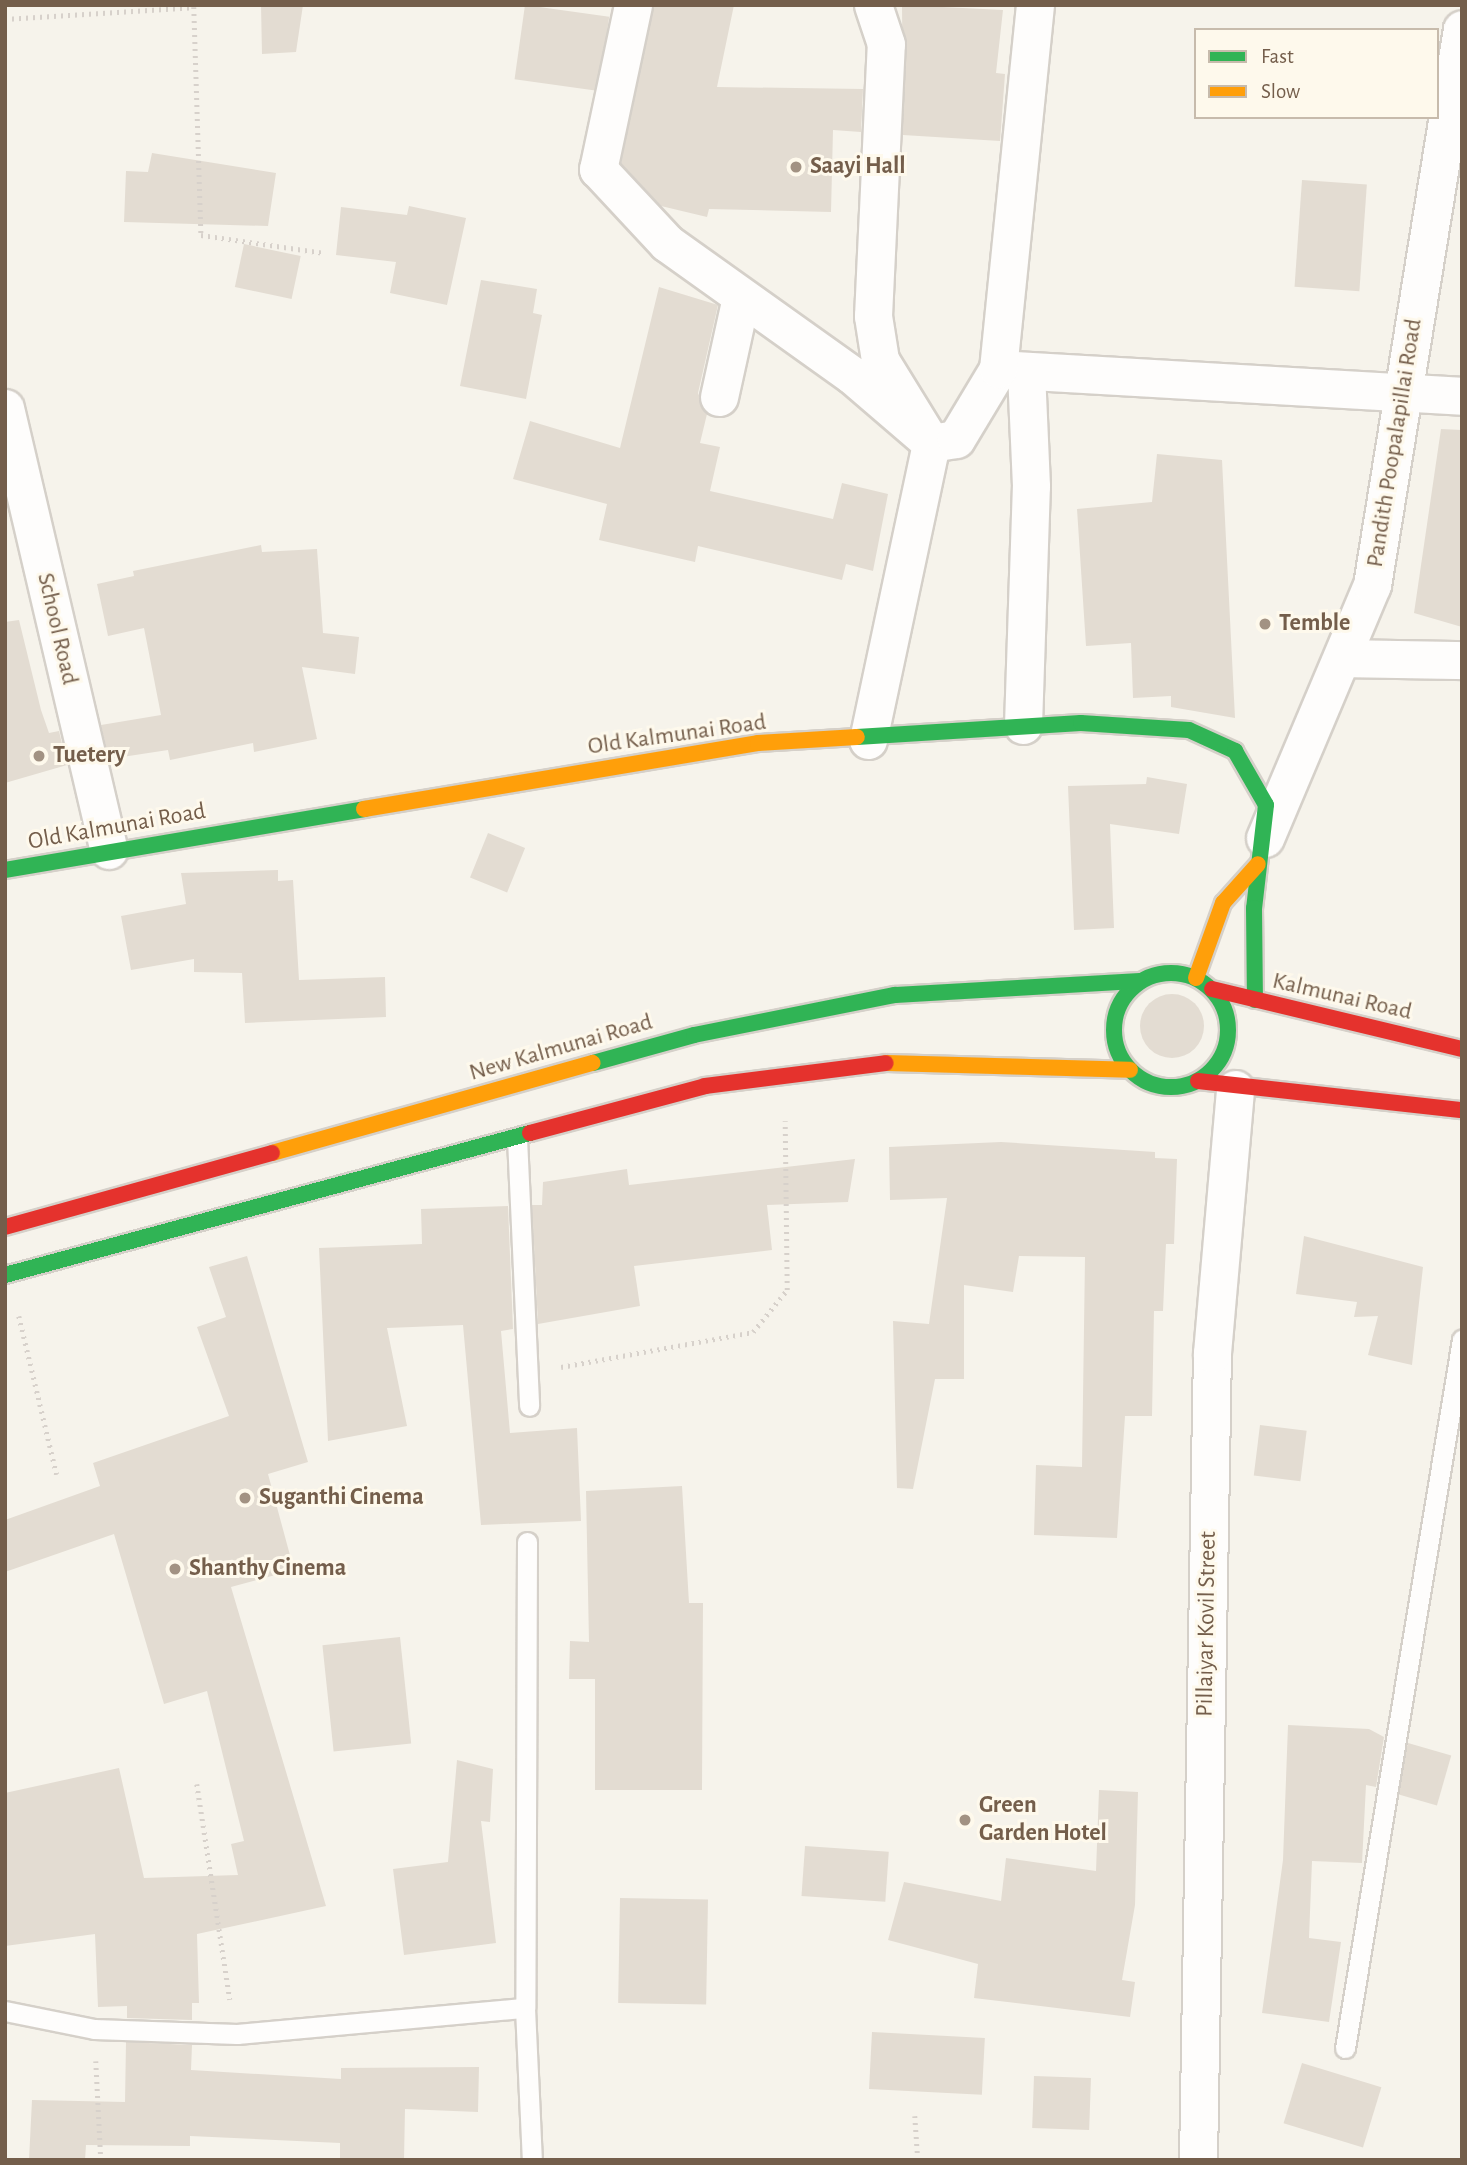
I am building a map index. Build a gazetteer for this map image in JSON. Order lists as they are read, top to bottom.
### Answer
{
  "streets": {
    "main road": ["Old Kalmunai Road", "Kalmunai Road", "New Kalmunai Road"],
    "street": ["Pandith Poopalapillai Road", "School Road", "Pillaiyar Kovil Street"]
  },
  "crossings": [
    ["Pandith Poopalapillai Road", "Old Kalmunai Road"],
    ["School Road", "Old Kalmunai Road"],
    ["Old Kalmunai Road", "Kalmunai Road"],
    ["Kalmunai Road", "New Kalmunai Road"]
  ],
  "places": [
    "Saayi Hall",
    "Temble",
    "Tuetery",
    "Suganthi Cinema",
    "Shanthy Cinema",
    "Green Garden Hotel"
  ],
  "legend": ["Fast", "Slow"]
}
